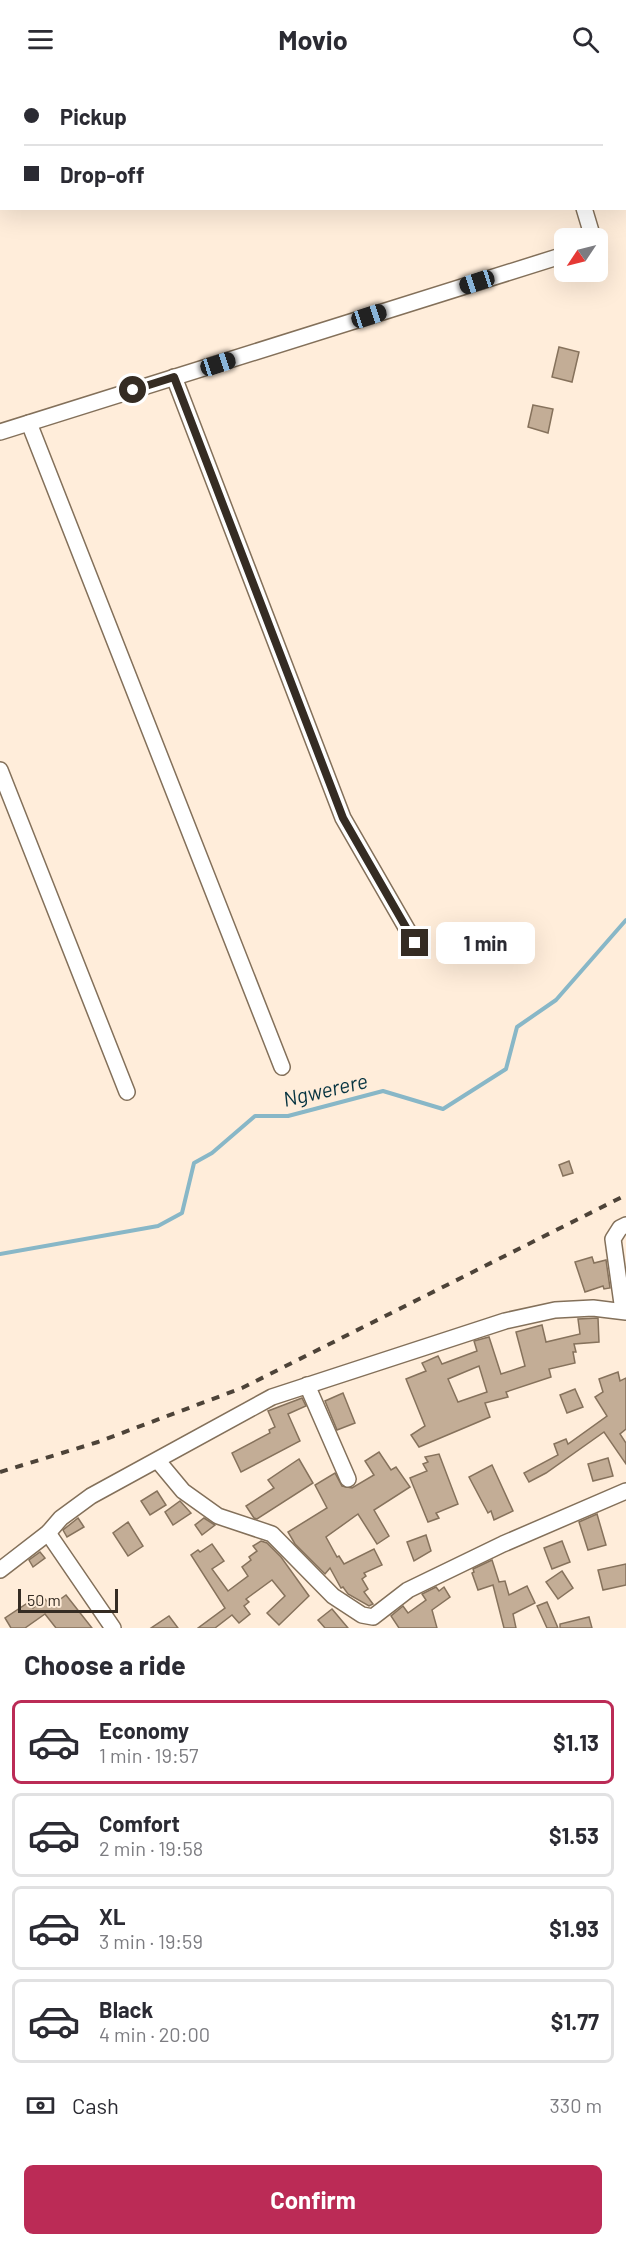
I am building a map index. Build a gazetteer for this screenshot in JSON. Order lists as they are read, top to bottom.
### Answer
{
  "water": ["Ngwerere"],
  "scale_bar": "50 m",
  "north": "bottom left",
  "page": {
    "header": "Movio",
    "banner": ["Pickup", "Drop-off"],
    "bubble": "1 min",
    "scale": "50 m",
    "heading": "Choose a ride",
    "list": [
      {
        "name": "Economy",
        "note": "1 min · 19:57",
        "value": "$1.13"
      },
      {
        "name": "Comfort",
        "note": "2 min · 19:58",
        "value": "$1.53"
      },
      {
        "name": "XL",
        "note": "3 min · 19:59",
        "value": "$1.93"
      },
      {
        "name": "Black",
        "note": "4 min · 20:00",
        "value": "$1.77"
      }
    ],
    "pay": ["Cash", "330 m"],
    "buttons": "Confirm"
  }
}
